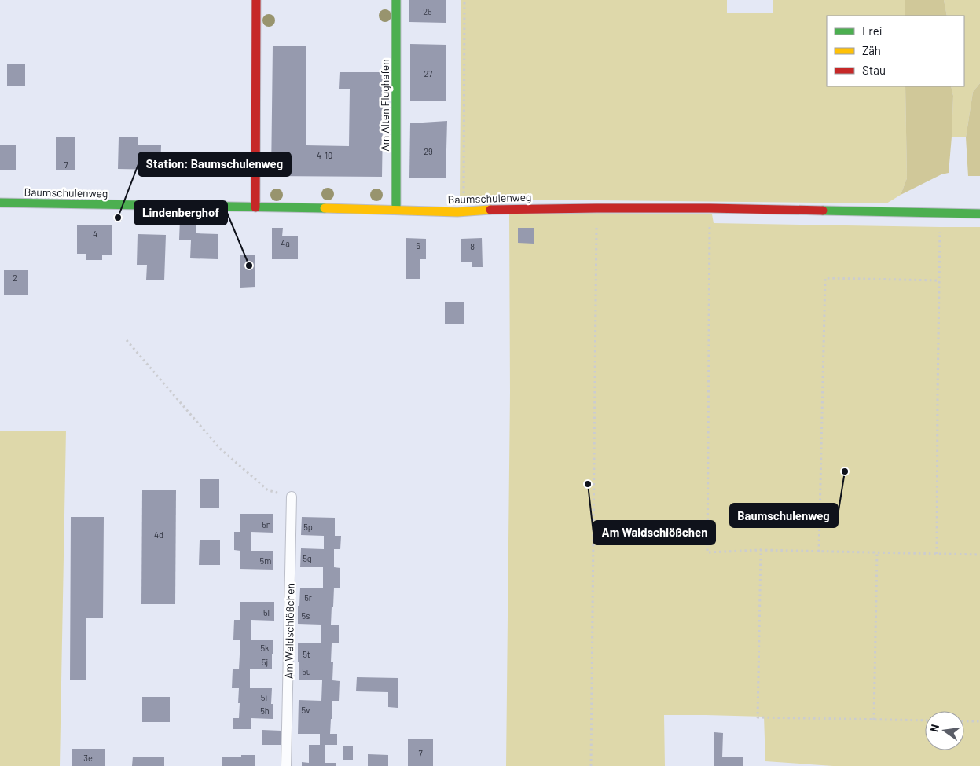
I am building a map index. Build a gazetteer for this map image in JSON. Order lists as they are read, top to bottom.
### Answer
{
  "streets": {
    "street": ["Am Alten Flughafen", "Baumschulenweg"],
    "lane": ["Am Waldschlößchen"]
  },
  "crossings": [
    ["Am Alten Flughafen", "Baumschulenweg"]
  ],
  "places": [
    "Station: Baumschulenweg",
    "Lindenberghof",
    "Baumschulenweg",
    "Am Waldschlößchen"
  ],
  "house_numbers": [
    "25",
    "27",
    "29",
    "4-10",
    "7",
    "4",
    "4a",
    "6",
    "8",
    "2",
    "5n",
    "5p",
    "4d",
    "5q",
    "5m",
    "5r",
    "5l",
    "5s",
    "5k",
    "5t",
    "5j",
    "5u",
    "5i",
    "5v",
    "5h",
    "7",
    "3e"
  ],
  "legend": ["Frei", "Zäh", "Stau"],
  "north": "left"
}
